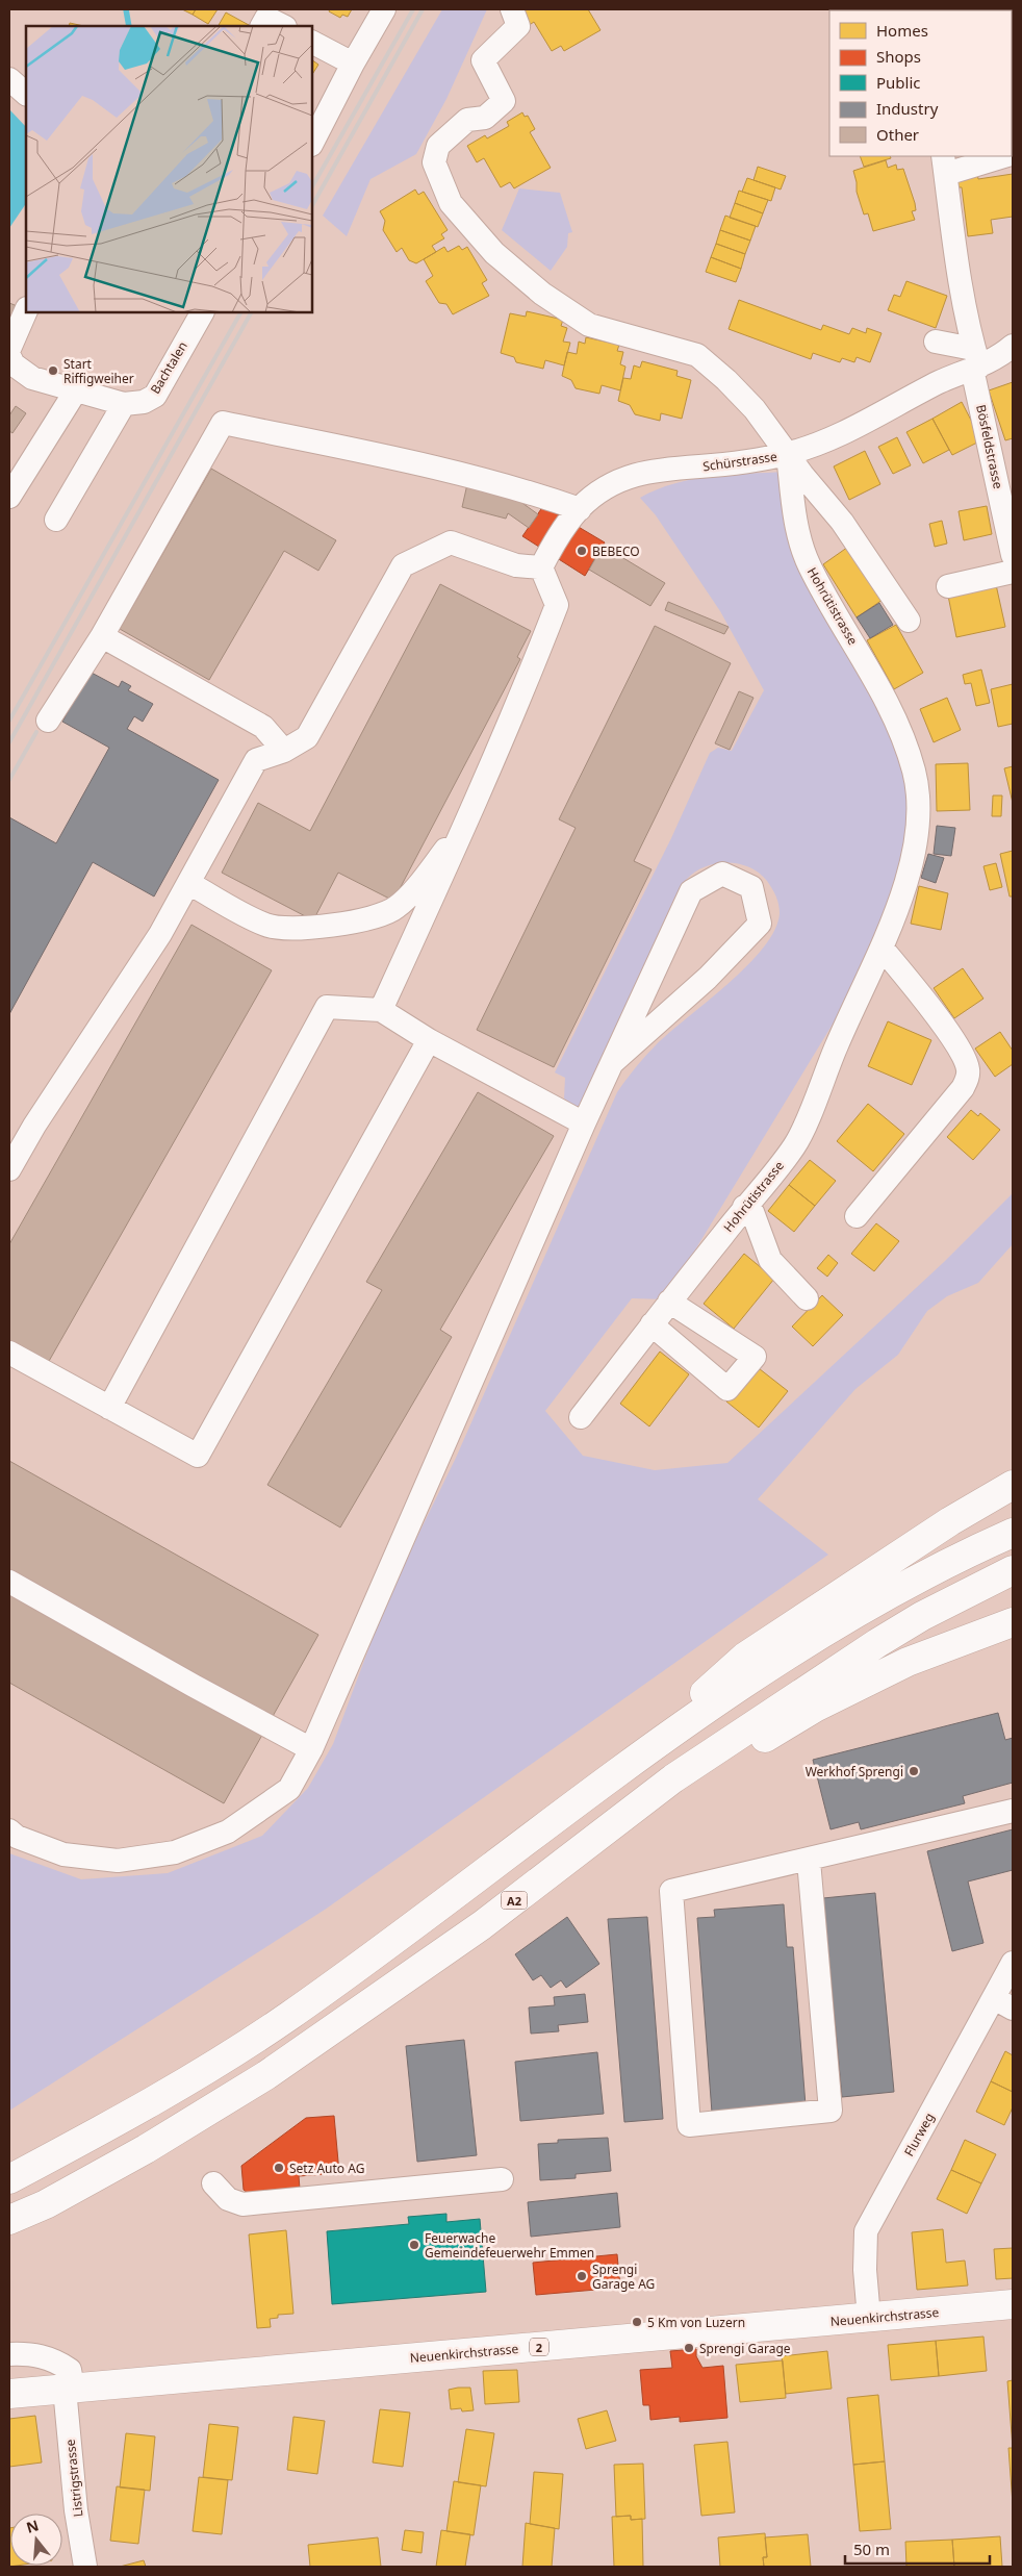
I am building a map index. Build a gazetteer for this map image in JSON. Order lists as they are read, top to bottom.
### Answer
{
  "streets": {
    "main road": ["A2", "Neuenkirchstrasse", "2"],
    "street": [
      "Bachtalen",
      "Bösfeldstrasse",
      "Schürstrasse",
      "Hohrütistrasse",
      "Flurweg",
      "Listrigstrasse"
    ]
  },
  "crossings": [
    ["Bösfeldstrasse", "Schürstrasse"],
    ["Schürstrasse", "Hohrütistrasse"],
    ["Flurweg", "Neuenkirchstrasse"],
    ["Neuenkirchstrasse", "Listrigstrasse"]
  ],
  "places": [
    "Start Riffigweiher",
    "BEBECO",
    "Werkhof Sprengi",
    "Setz Auto AG",
    "Feuerwache Gemeindefeuerwehr Emmen",
    "Sprengi Garage AG",
    "5 Km von Luzern",
    "Sprengi Garage"
  ],
  "legend": [
    "Homes",
    "Shops",
    "Public",
    "Industry",
    "Other"
  ],
  "scale_bar": "50 m",
  "north": "top"
}
